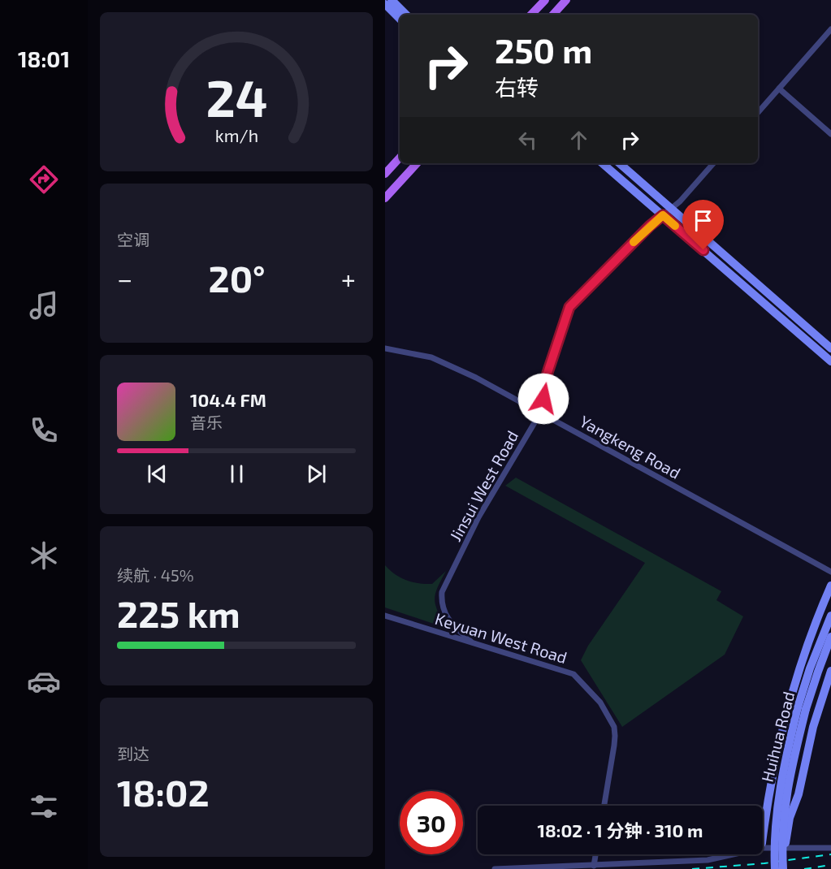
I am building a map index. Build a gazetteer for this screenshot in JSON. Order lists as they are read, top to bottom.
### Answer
{
  "streets": {
    "street": [
      "Yangkeng Road",
      "Jinsui West Road",
      "Keyuan West Road",
      "Huihua Road"
    ]
  },
  "crossings": [
    ["Yangkeng Road", "Jinsui West Road"],
    ["Jinsui West Road", "Keyuan West Road"]
  ],
  "page": {
    "tabs": "18:01",
    "turn": ["250 m", "右转"],
    "tile": [
      "空调",
      ["续航 · 45%", "225 km"],
      ["到达", "18:02"]
    ],
    "heat": ["−", "20°", "+"],
    "song": ["104.4 FM", "音乐"],
    "limit": "30",
    "trip": "18:02 · 1 分钟 · 310 m",
    "gauge": ["24", "km/h"]
  }
}
